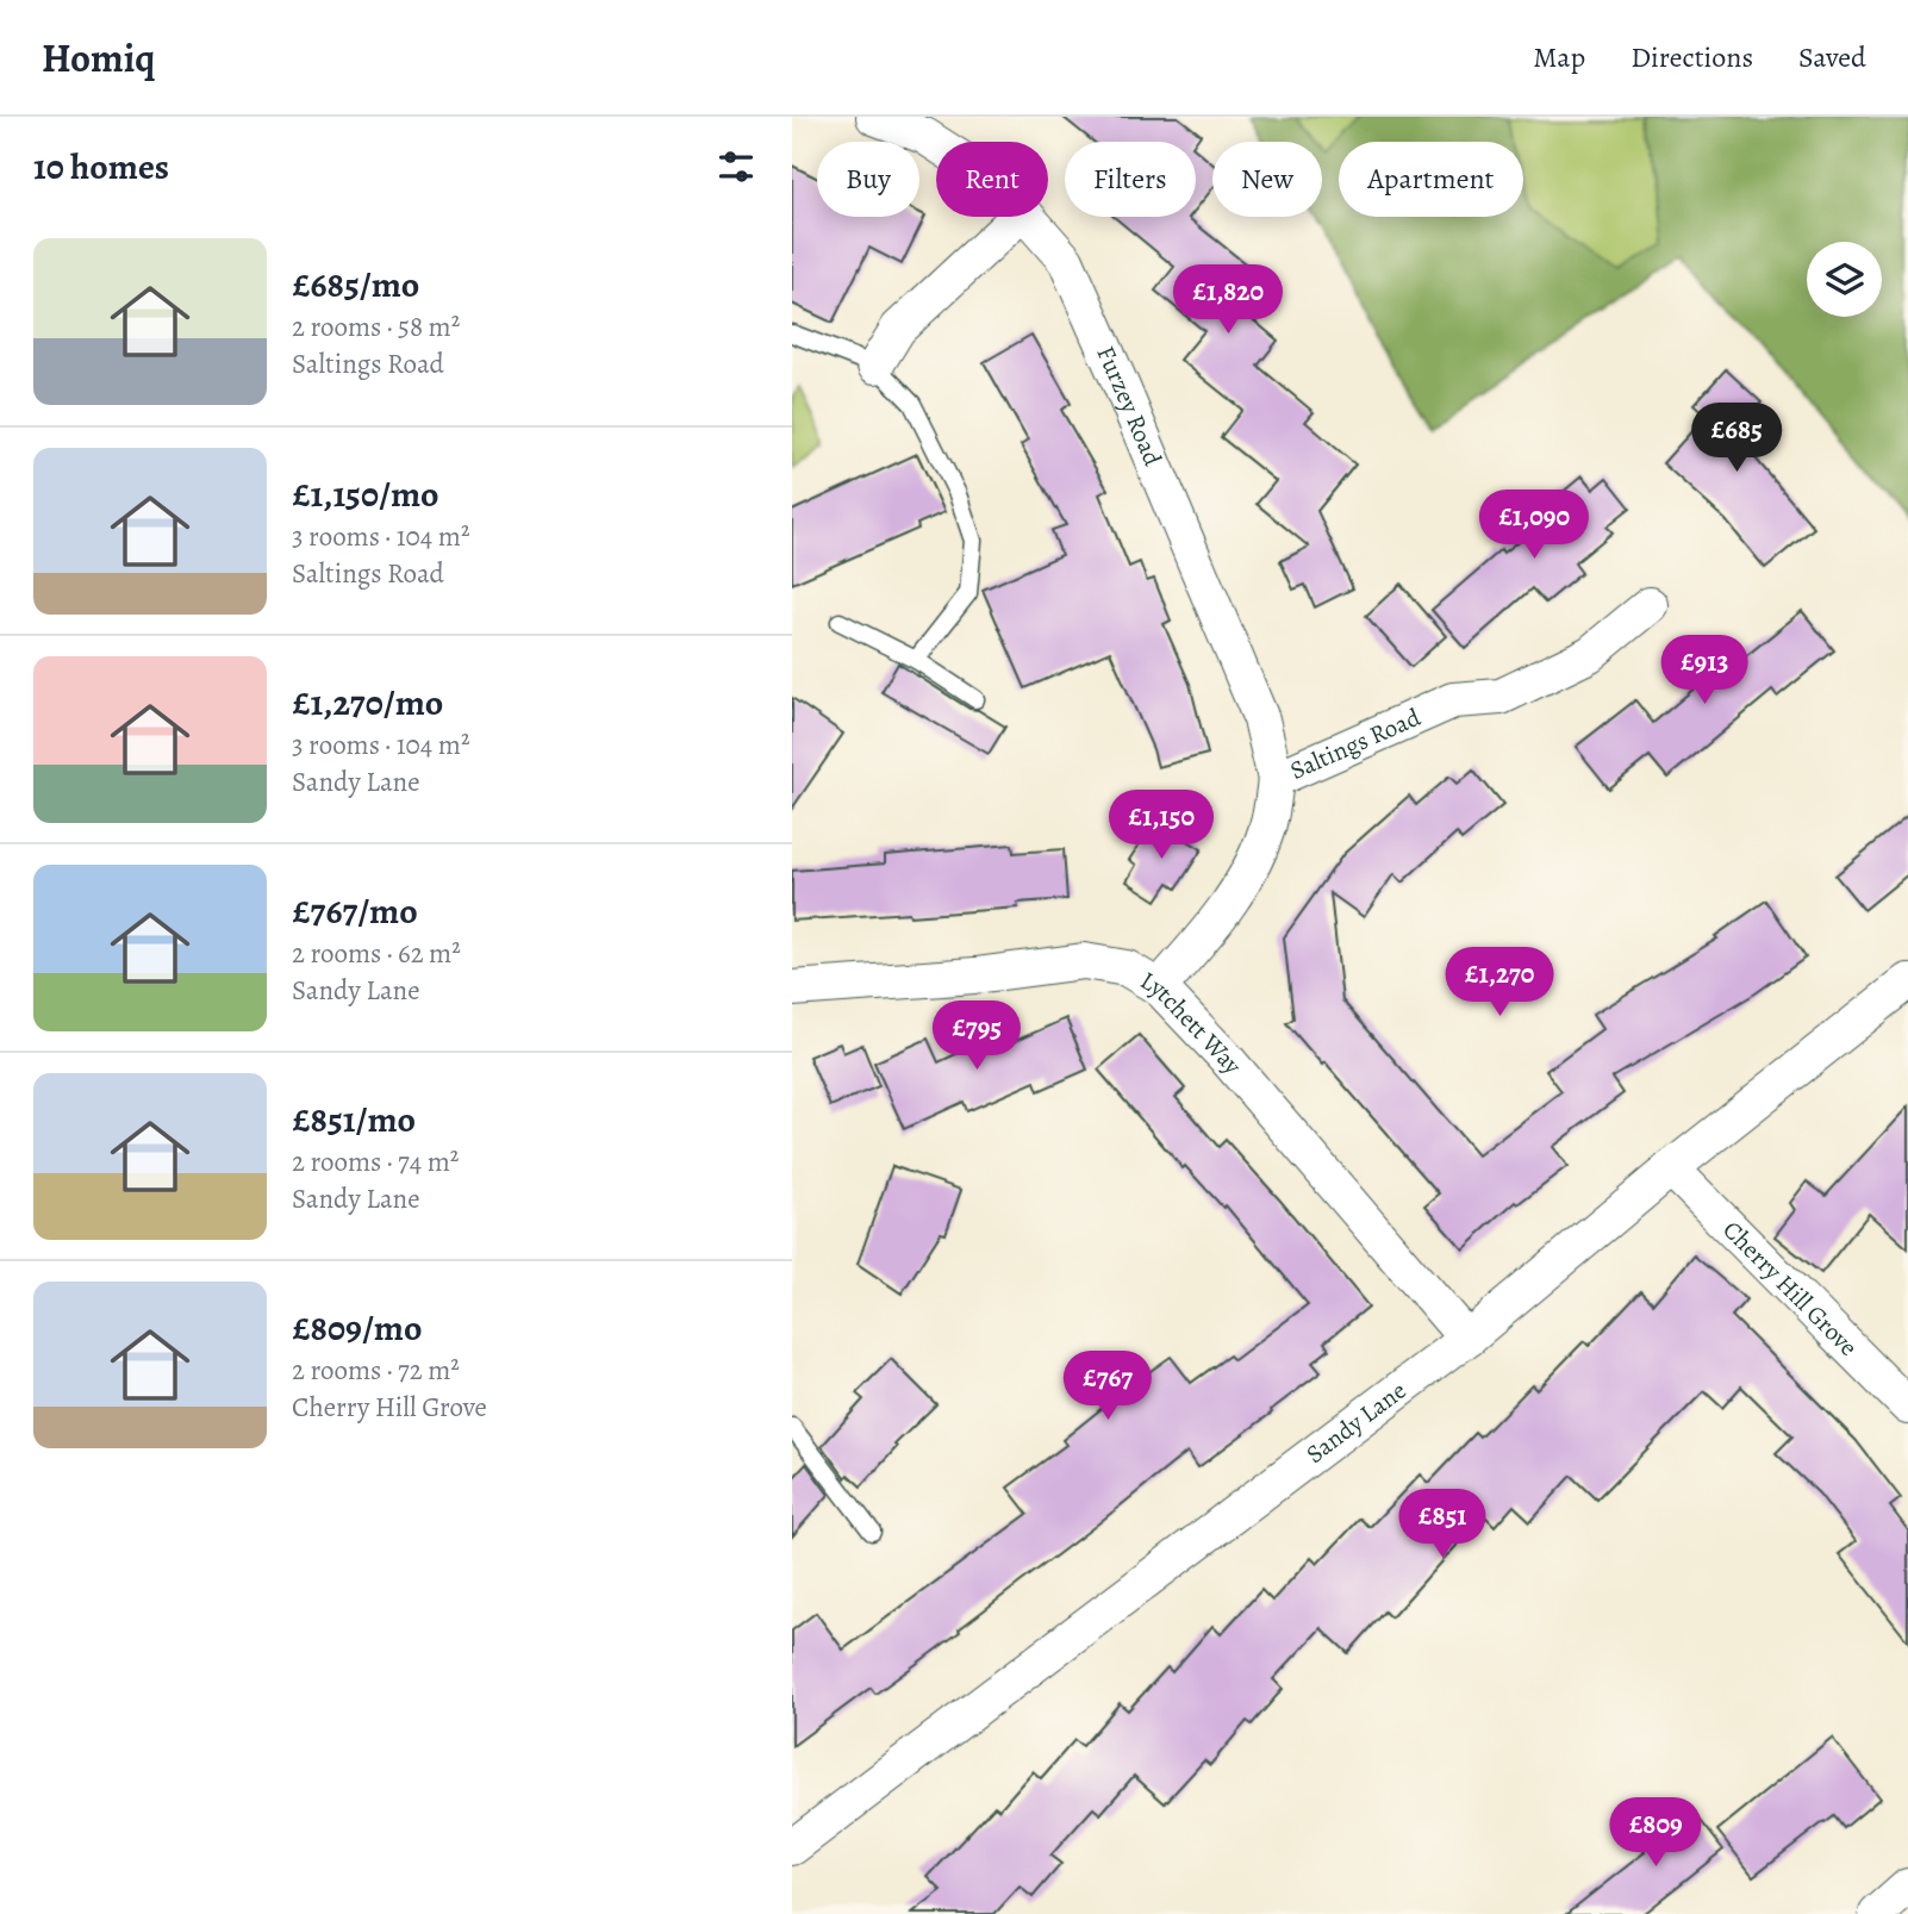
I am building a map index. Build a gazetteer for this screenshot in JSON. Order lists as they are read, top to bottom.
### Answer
{
  "streets": {
    "street": [
      "Furzey Road",
      "Saltings Road",
      "Lytchett Way",
      "Cherry Hill Grove",
      "Sandy Lane"
    ]
  },
  "crossings": [
    ["Furzey Road", "Saltings Road"],
    ["Saltings Road", "Lytchett Way"],
    ["Lytchett Way", "Sandy Lane"],
    ["Cherry Hill Grove", "Sandy Lane"]
  ],
  "page": {
    "header": "Homiq",
    "nav": ["Map", "Directions", "Saved"],
    "heading": "10 homes",
    "chip": [
      "Buy",
      "Rent",
      "Filters",
      "New",
      "Apartment"
    ],
    "list": [
      {
        "name": "£685/mo",
        "note": "2 rooms · 58 m² · Saltings Road"
      },
      {
        "name": "£1,150/mo",
        "note": "3 rooms · 104 m² · Saltings Road"
      },
      {
        "name": "£1,270/mo",
        "note": "3 rooms · 104 m² · Sandy Lane"
      },
      {
        "name": "£767/mo",
        "note": "2 rooms · 62 m² · Sandy Lane"
      },
      {
        "name": "£851/mo",
        "note": "2 rooms · 74 m² · Sandy Lane"
      },
      {
        "name": "£809/mo",
        "note": "2 rooms · 72 m² · Cherry Hill Grove"
      }
    ],
    "price": [
      "£1,820",
      "£685",
      "£1,090",
      "£913",
      "£1,150",
      "£1,270",
      "£795",
      "£767",
      "£851",
      "£809"
    ]
  }
}
